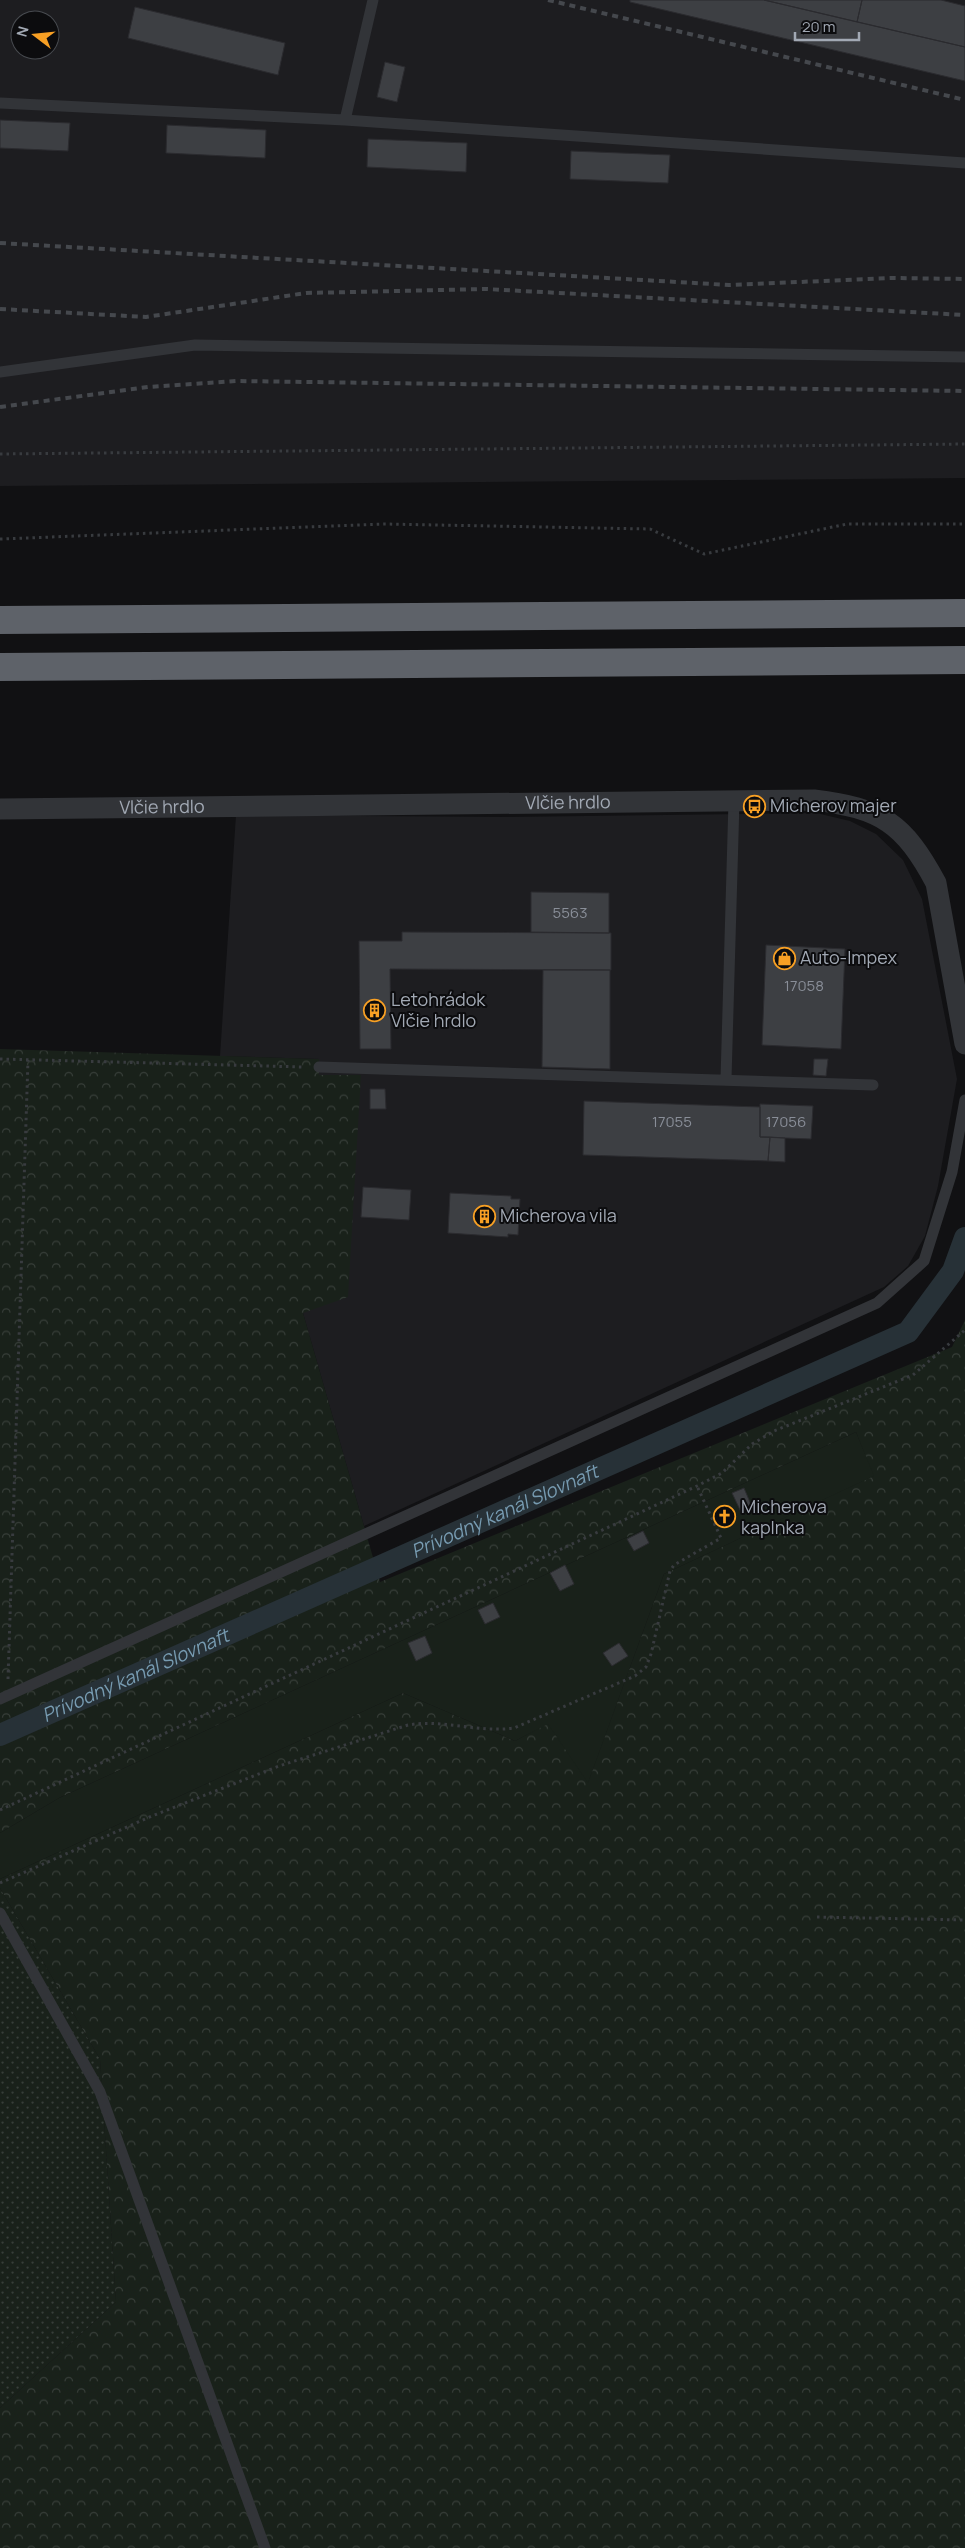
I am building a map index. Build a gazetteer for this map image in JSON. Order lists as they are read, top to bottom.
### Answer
{
  "streets": {
    "street": ["Vlčie hrdlo"]
  },
  "water": ["Prívodný kanál Slovnaft"],
  "places": {
    "bus stop": ["Micherov majer"],
    "shop": ["Auto-Impex"],
    "building": ["Letohrádok Vlčie hrdlo", "Micherova vila"],
    "church": ["Micherova kaplnka"]
  },
  "house_numbers": [
    "5563",
    "17058",
    "17055",
    "17056"
  ],
  "scale_bar": "20 m",
  "north": "left"
}
